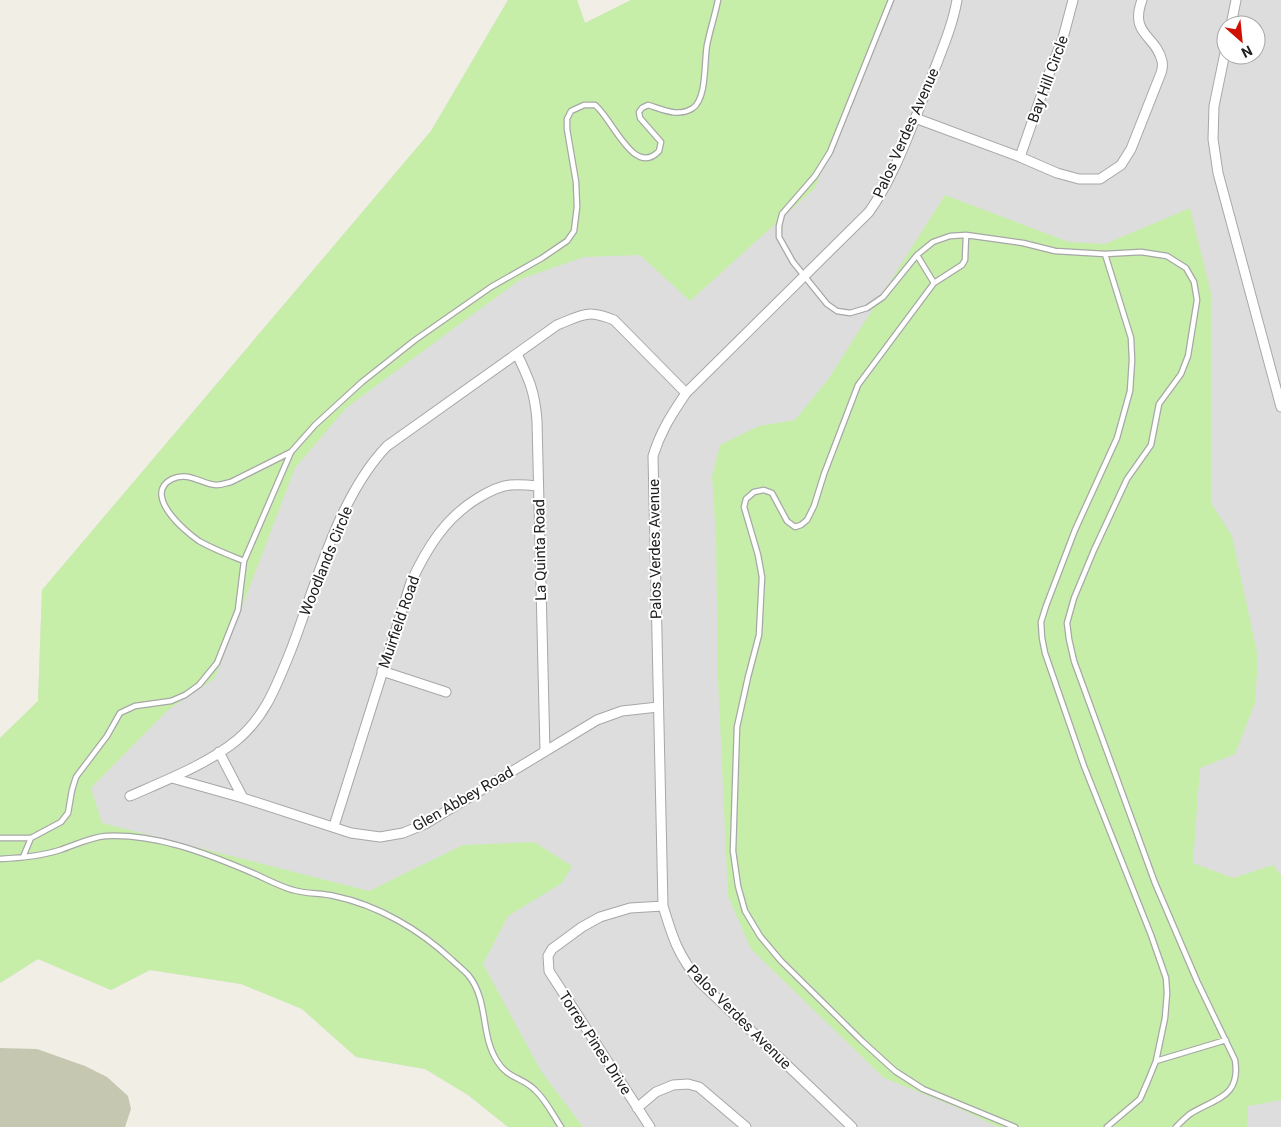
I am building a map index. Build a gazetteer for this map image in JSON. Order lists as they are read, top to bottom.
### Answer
{
  "streets": {
    "street": [
      "Bay Hill Circle",
      "Palos Verdes Avenue",
      "La Quinta Road",
      "Woodlands Circle",
      "Muirfield Road",
      "Glen Abbey Road",
      "Torrey Pines Drive"
    ]
  },
  "crossings": [
    ["Palos Verdes Avenue", "Woodlands Circle"],
    ["Palos Verdes Avenue", "Glen Abbey Road"],
    ["Palos Verdes Avenue", "Torrey Pines Drive"],
    ["La Quinta Road", "Woodlands Circle"],
    ["La Quinta Road", "Muirfield Road"],
    ["La Quinta Road", "Glen Abbey Road"],
    ["Woodlands Circle", "Glen Abbey Road"],
    ["Muirfield Road", "Glen Abbey Road"]
  ],
  "north": "bottom right"
}
